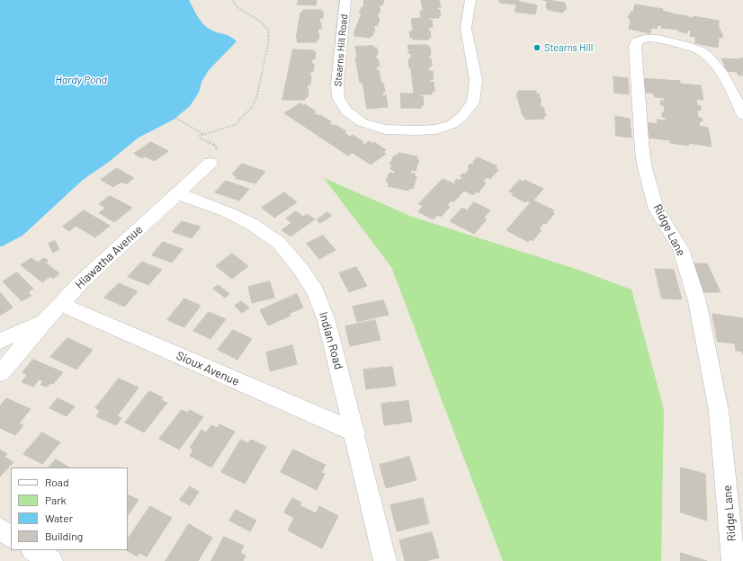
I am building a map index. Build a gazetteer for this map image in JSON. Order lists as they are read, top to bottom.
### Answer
{
  "streets": {
    "street": [
      "Stearns Hill Road",
      "Ridge Lane",
      "Hiawatha Avenue",
      "Indian Road",
      "Sioux Avenue"
    ]
  },
  "crossings": [
    ["Hiawatha Avenue", "Indian Road"],
    ["Hiawatha Avenue", "Sioux Avenue"],
    ["Indian Road", "Sioux Avenue"]
  ],
  "water": ["Hardy Pond"],
  "places": ["Stearns Hill"],
  "legend": [
    "Road",
    "Park",
    "Water",
    "Building"
  ]
}
